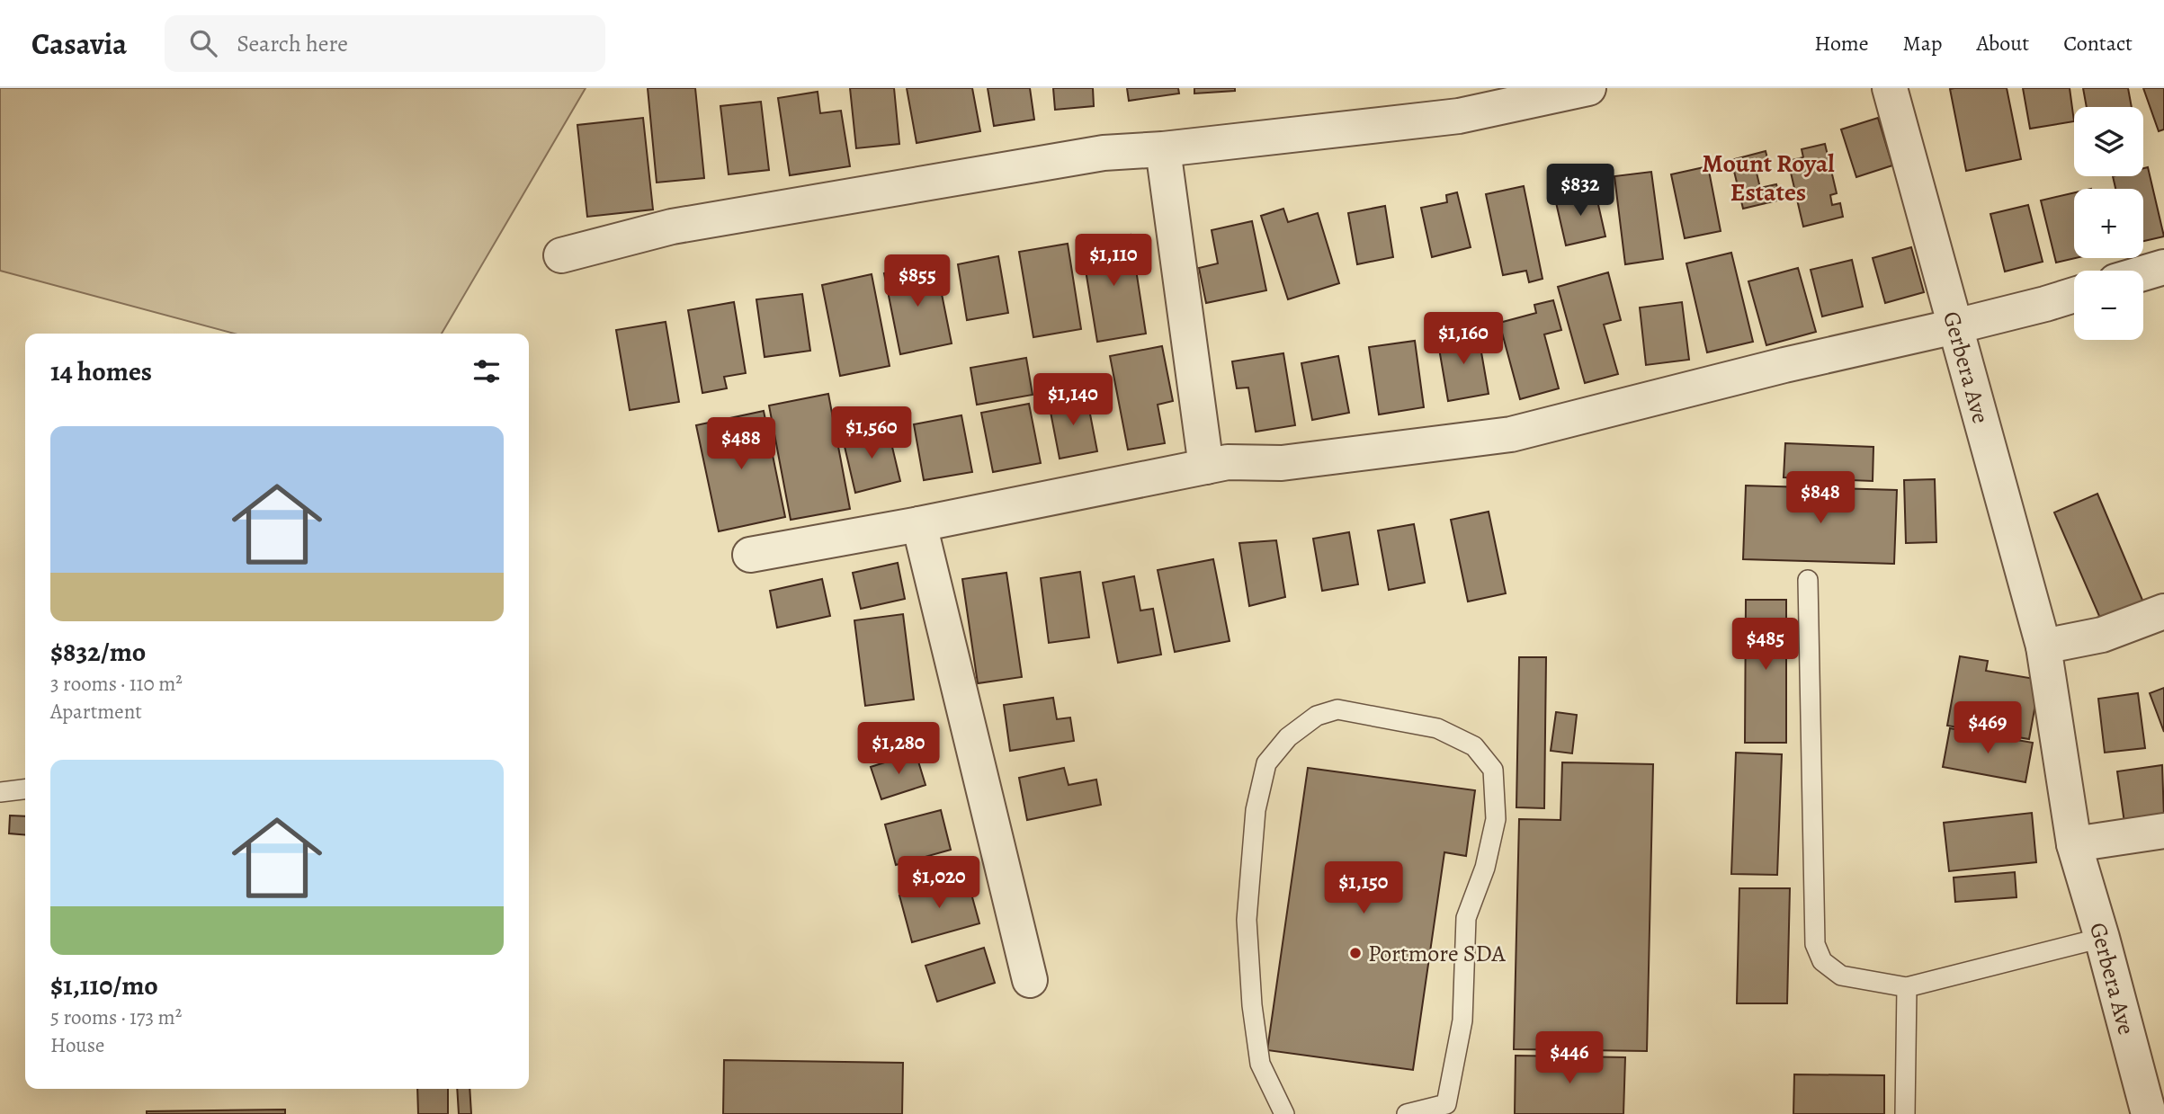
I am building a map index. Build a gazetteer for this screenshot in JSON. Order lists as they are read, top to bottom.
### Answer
{
  "streets": {
    "street": ["Gerbera Ave"]
  },
  "districts": ["Mount Royal Estates"],
  "places": ["Portmore SDA"],
  "page": {
    "header": "Casavia",
    "search": "Search here",
    "nav": [
      "Home",
      "Map",
      "About",
      "Contact"
    ],
    "map_buttons": ["+", "−"],
    "price": [
      "$832",
      "$1,110",
      "$855",
      "$1,160",
      "$1,140",
      "$1,560",
      "$488",
      "$848",
      "$485",
      "$469",
      "$1,280",
      "$1,020",
      "$1,150",
      "$446"
    ],
    "heading": "14 homes",
    "list": [
      {
        "name": "$832/mo",
        "note": "3 rooms · 110 m² · Apartment"
      },
      {
        "name": "$1,110/mo",
        "note": "5 rooms · 173 m² · House"
      }
    ]
  }
}
